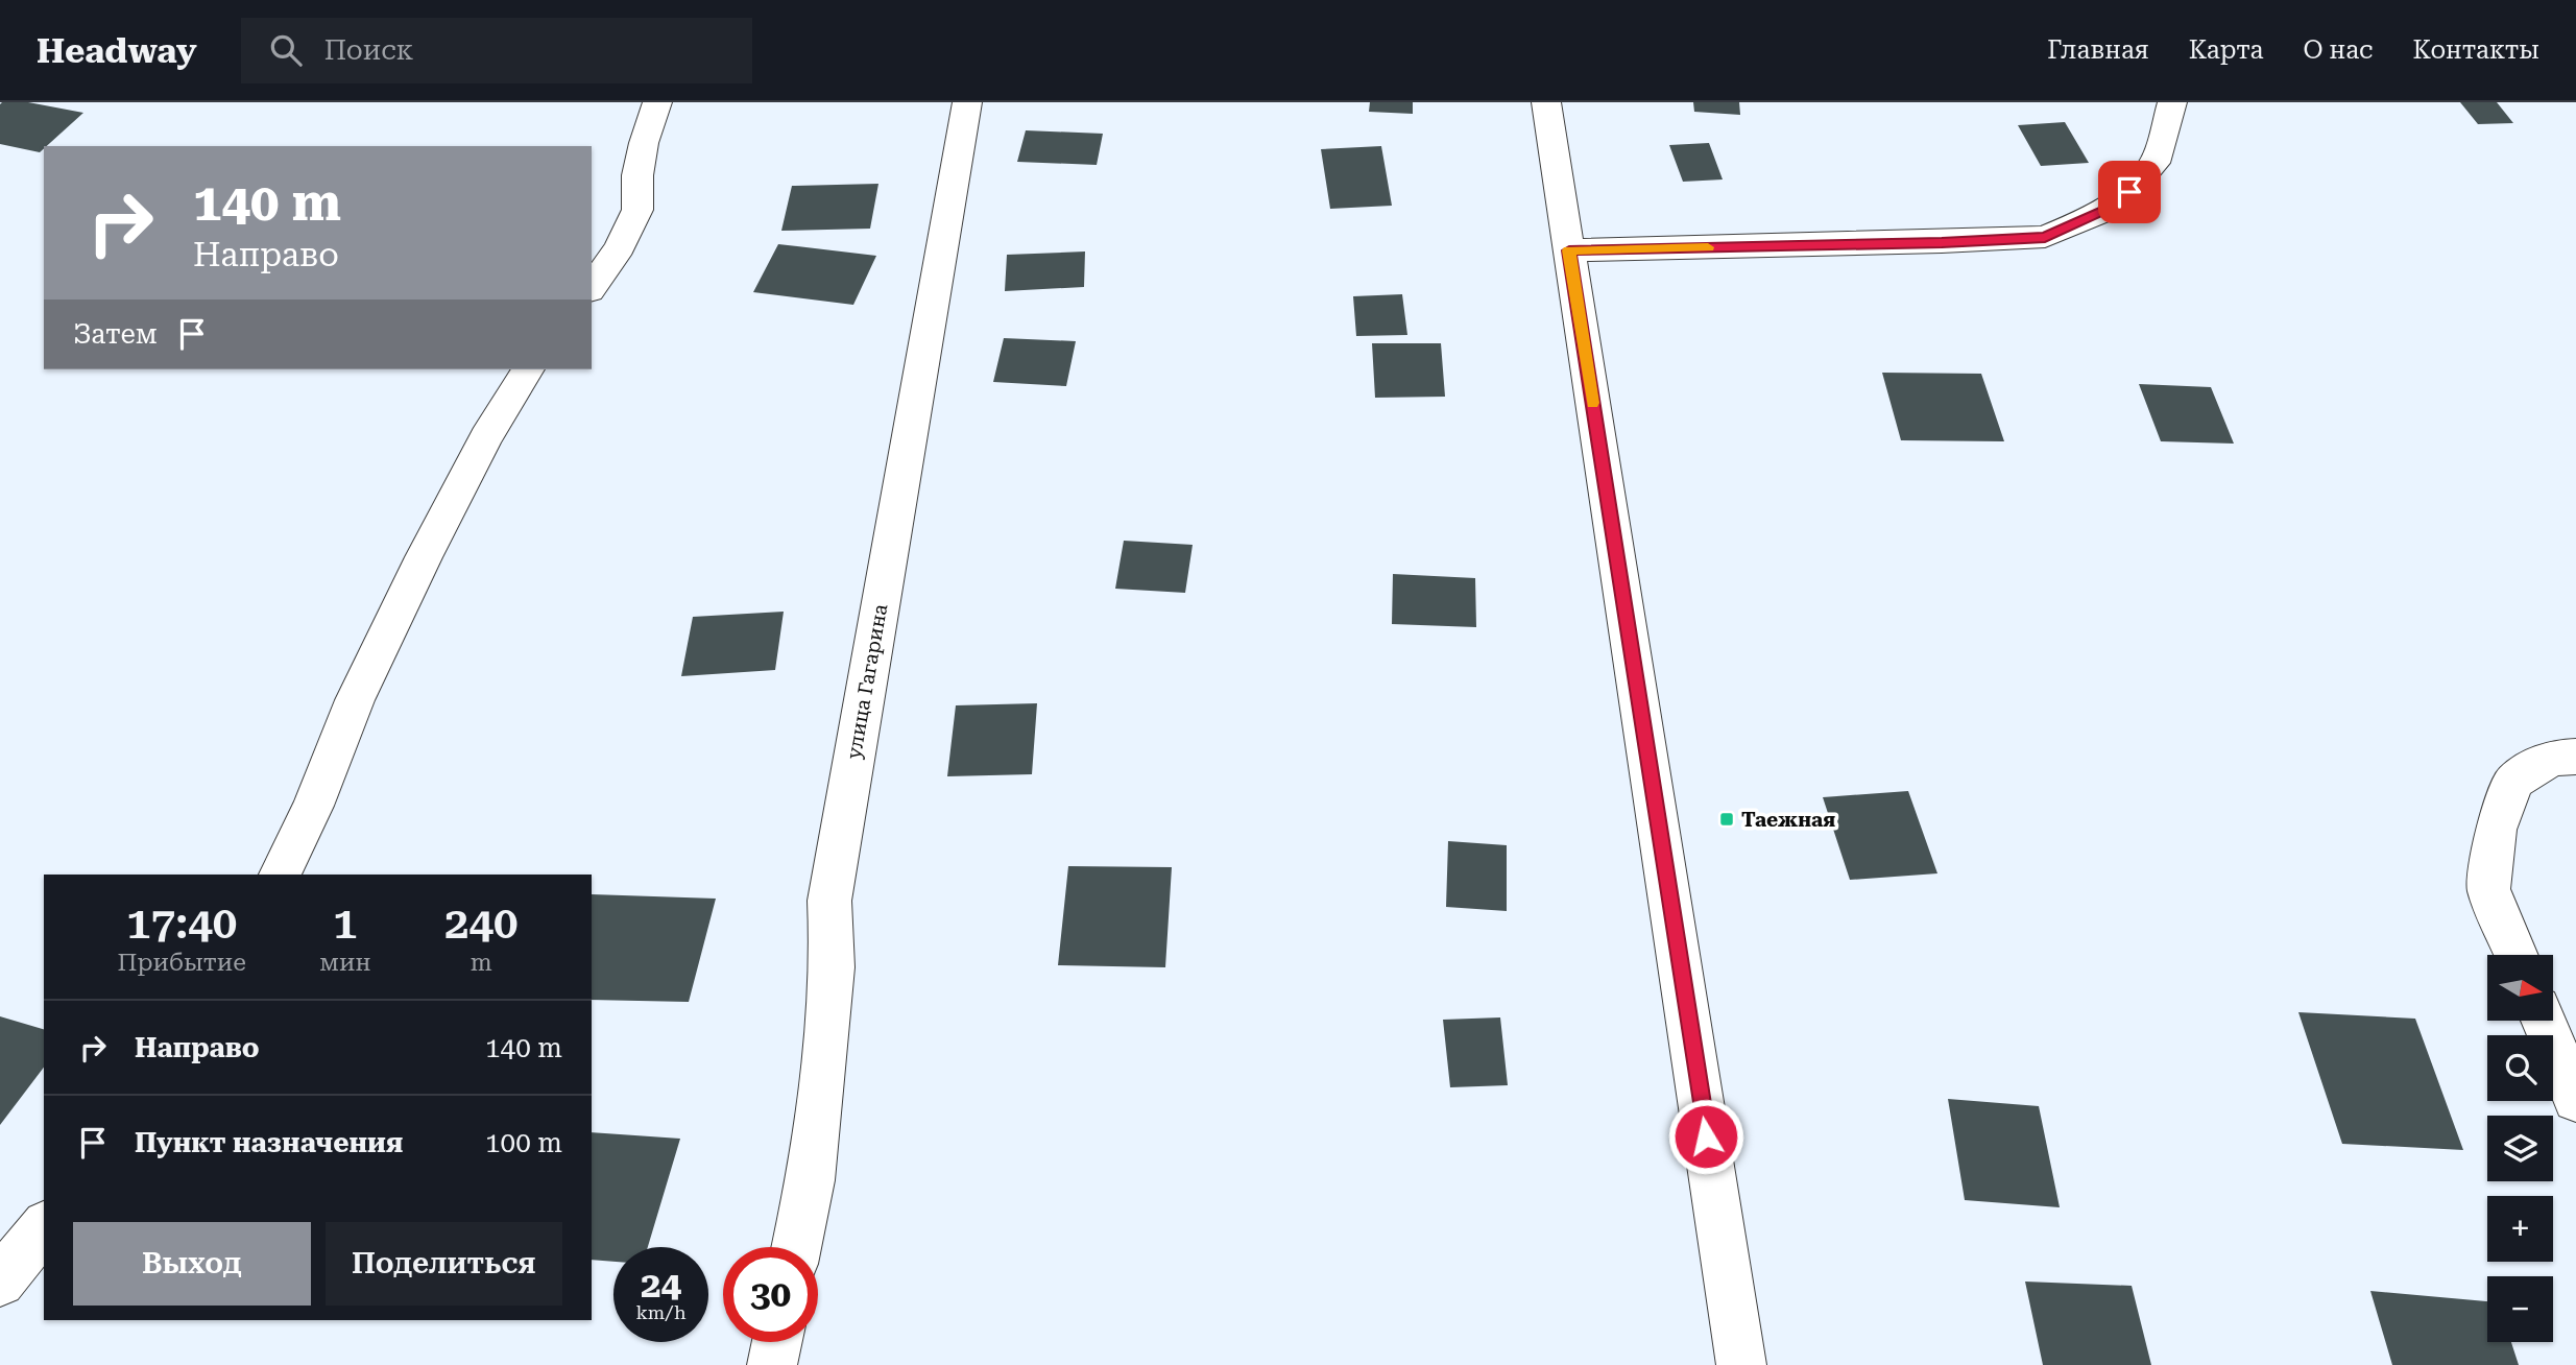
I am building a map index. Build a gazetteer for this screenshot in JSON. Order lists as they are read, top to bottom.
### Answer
{
  "streets": {
    "street": ["улица Гагарина"]
  },
  "places": {
    "transit": ["Таежная"]
  },
  "north": "right",
  "page": {
    "header": "Headway",
    "search": "Поиск",
    "nav": [
      "Главная",
      "Карта",
      "О нас",
      "Контакты"
    ],
    "turn": ["140 m", "Направо"],
    "then": "Затем",
    "eta": [
      "17:40",
      "Прибытие",
      "1",
      "мин",
      "240",
      "m"
    ],
    "map_buttons": ["+", "−"],
    "list": [
      {
        "name": "Направо",
        "value": "140 m"
      },
      {
        "name": "Пункт назначения",
        "value": "100 m"
      }
    ],
    "buttons": ["Выход", "Поделиться"],
    "speed": "24 km/h",
    "limit": "30"
  }
}
